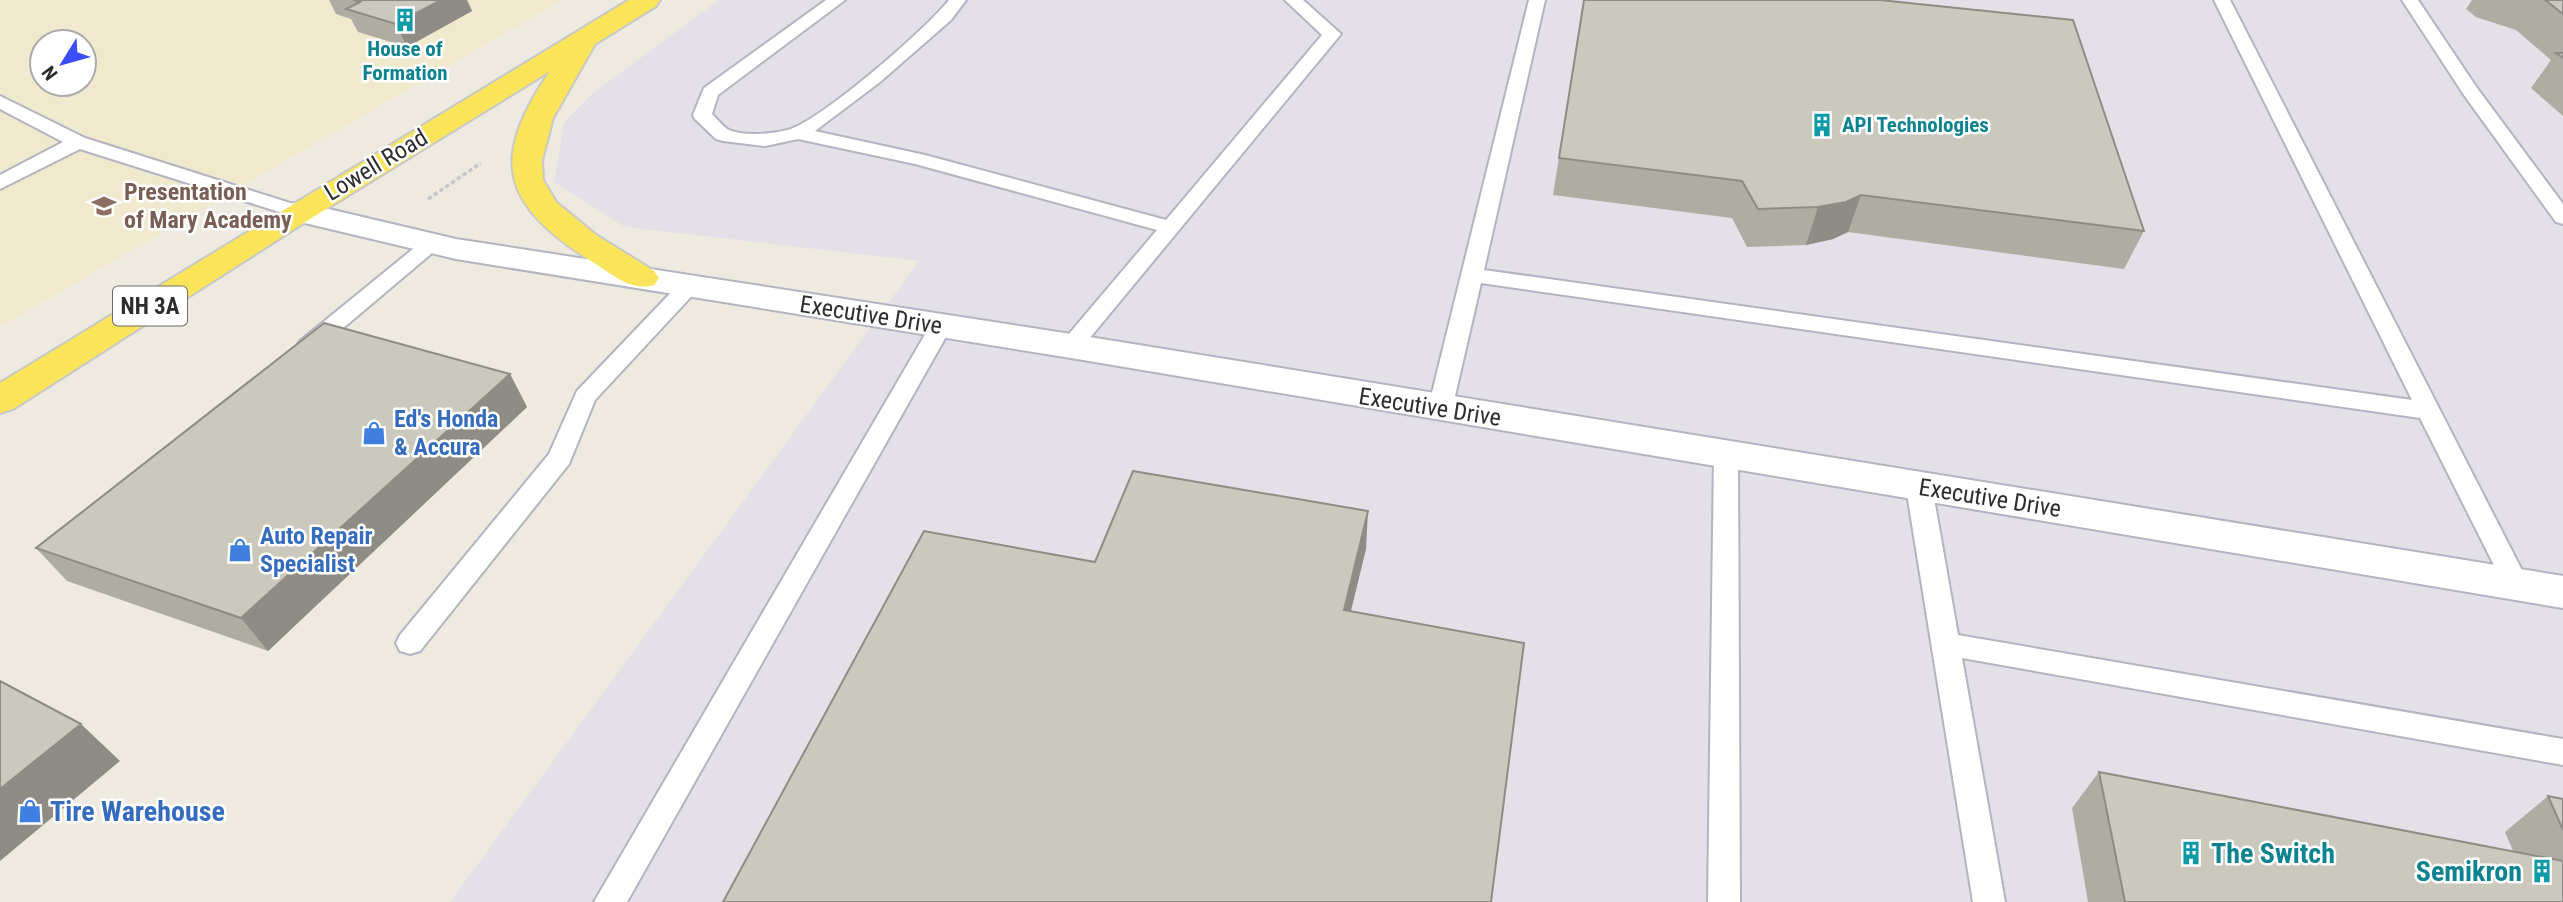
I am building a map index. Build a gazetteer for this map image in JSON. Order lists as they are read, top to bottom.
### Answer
{
  "streets": {
    "main road": ["Lowell Road", "NH 3A"],
    "street": ["Executive Drive"]
  },
  "crossings": [
    ["Lowell Road", "Executive Drive"]
  ],
  "places": {
    "building": [
      "House of Formation",
      "API Technologies",
      "The Switch",
      "Semikron"
    ],
    "school or university": ["Presentation of Mary Academy"],
    "shop": ["Ed's Honda & Accura", "Auto Repair Specialist", "Tire Warehouse"]
  },
  "north": "bottom left"
}
